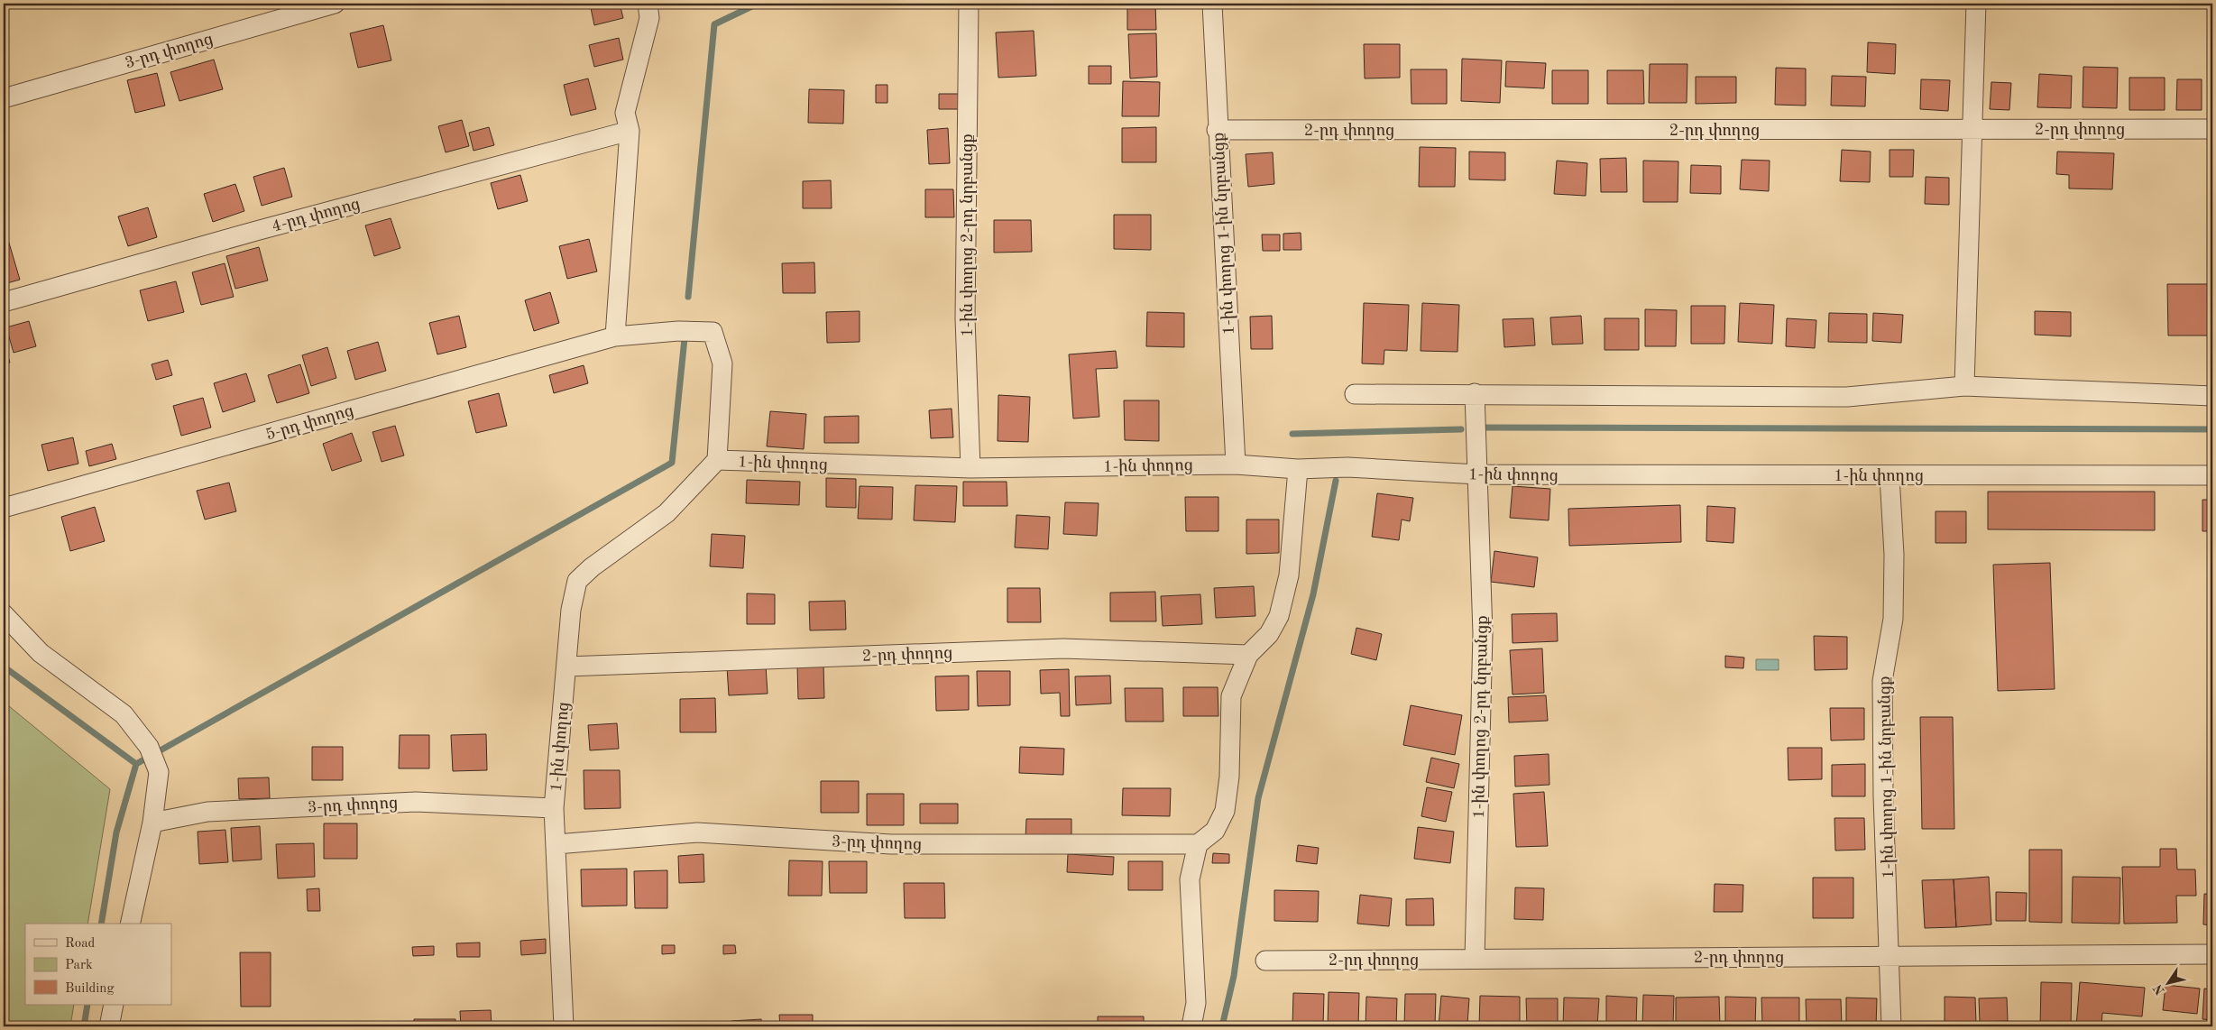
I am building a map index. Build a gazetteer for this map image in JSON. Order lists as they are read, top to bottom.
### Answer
{
  "streets": {
    "street": [
      "3-րդ փողոց",
      "2-րդ փողոց",
      "4-րդ փողոց",
      "1-ին փողոց 1-ին նրբանցք",
      "1-ին փողոց 2-րդ նրբանցք",
      "5-րդ փողոց",
      "1-ին փողոց"
    ]
  },
  "crossings": [
    ["3-րդ փողոց", "1-ին փողոց"],
    ["2-րդ փողոց", "1-ին փողոց 1-ին նրբանցք"],
    ["2-րդ փողոց", "1-ին փողոց 2-րդ նրբանցք"],
    ["2-րդ փողոց", "1-ին փողոց"],
    ["1-ին փողոց 1-ին նրբանցք", "1-ին փողոց"],
    ["1-ին փողոց 2-րդ նրբանցք", "1-ին փողոց"],
    ["5-րդ փողոց", "1-ին փողոց"]
  ],
  "legend": ["Road", "Park", "Building"],
  "north": "bottom left"
}
